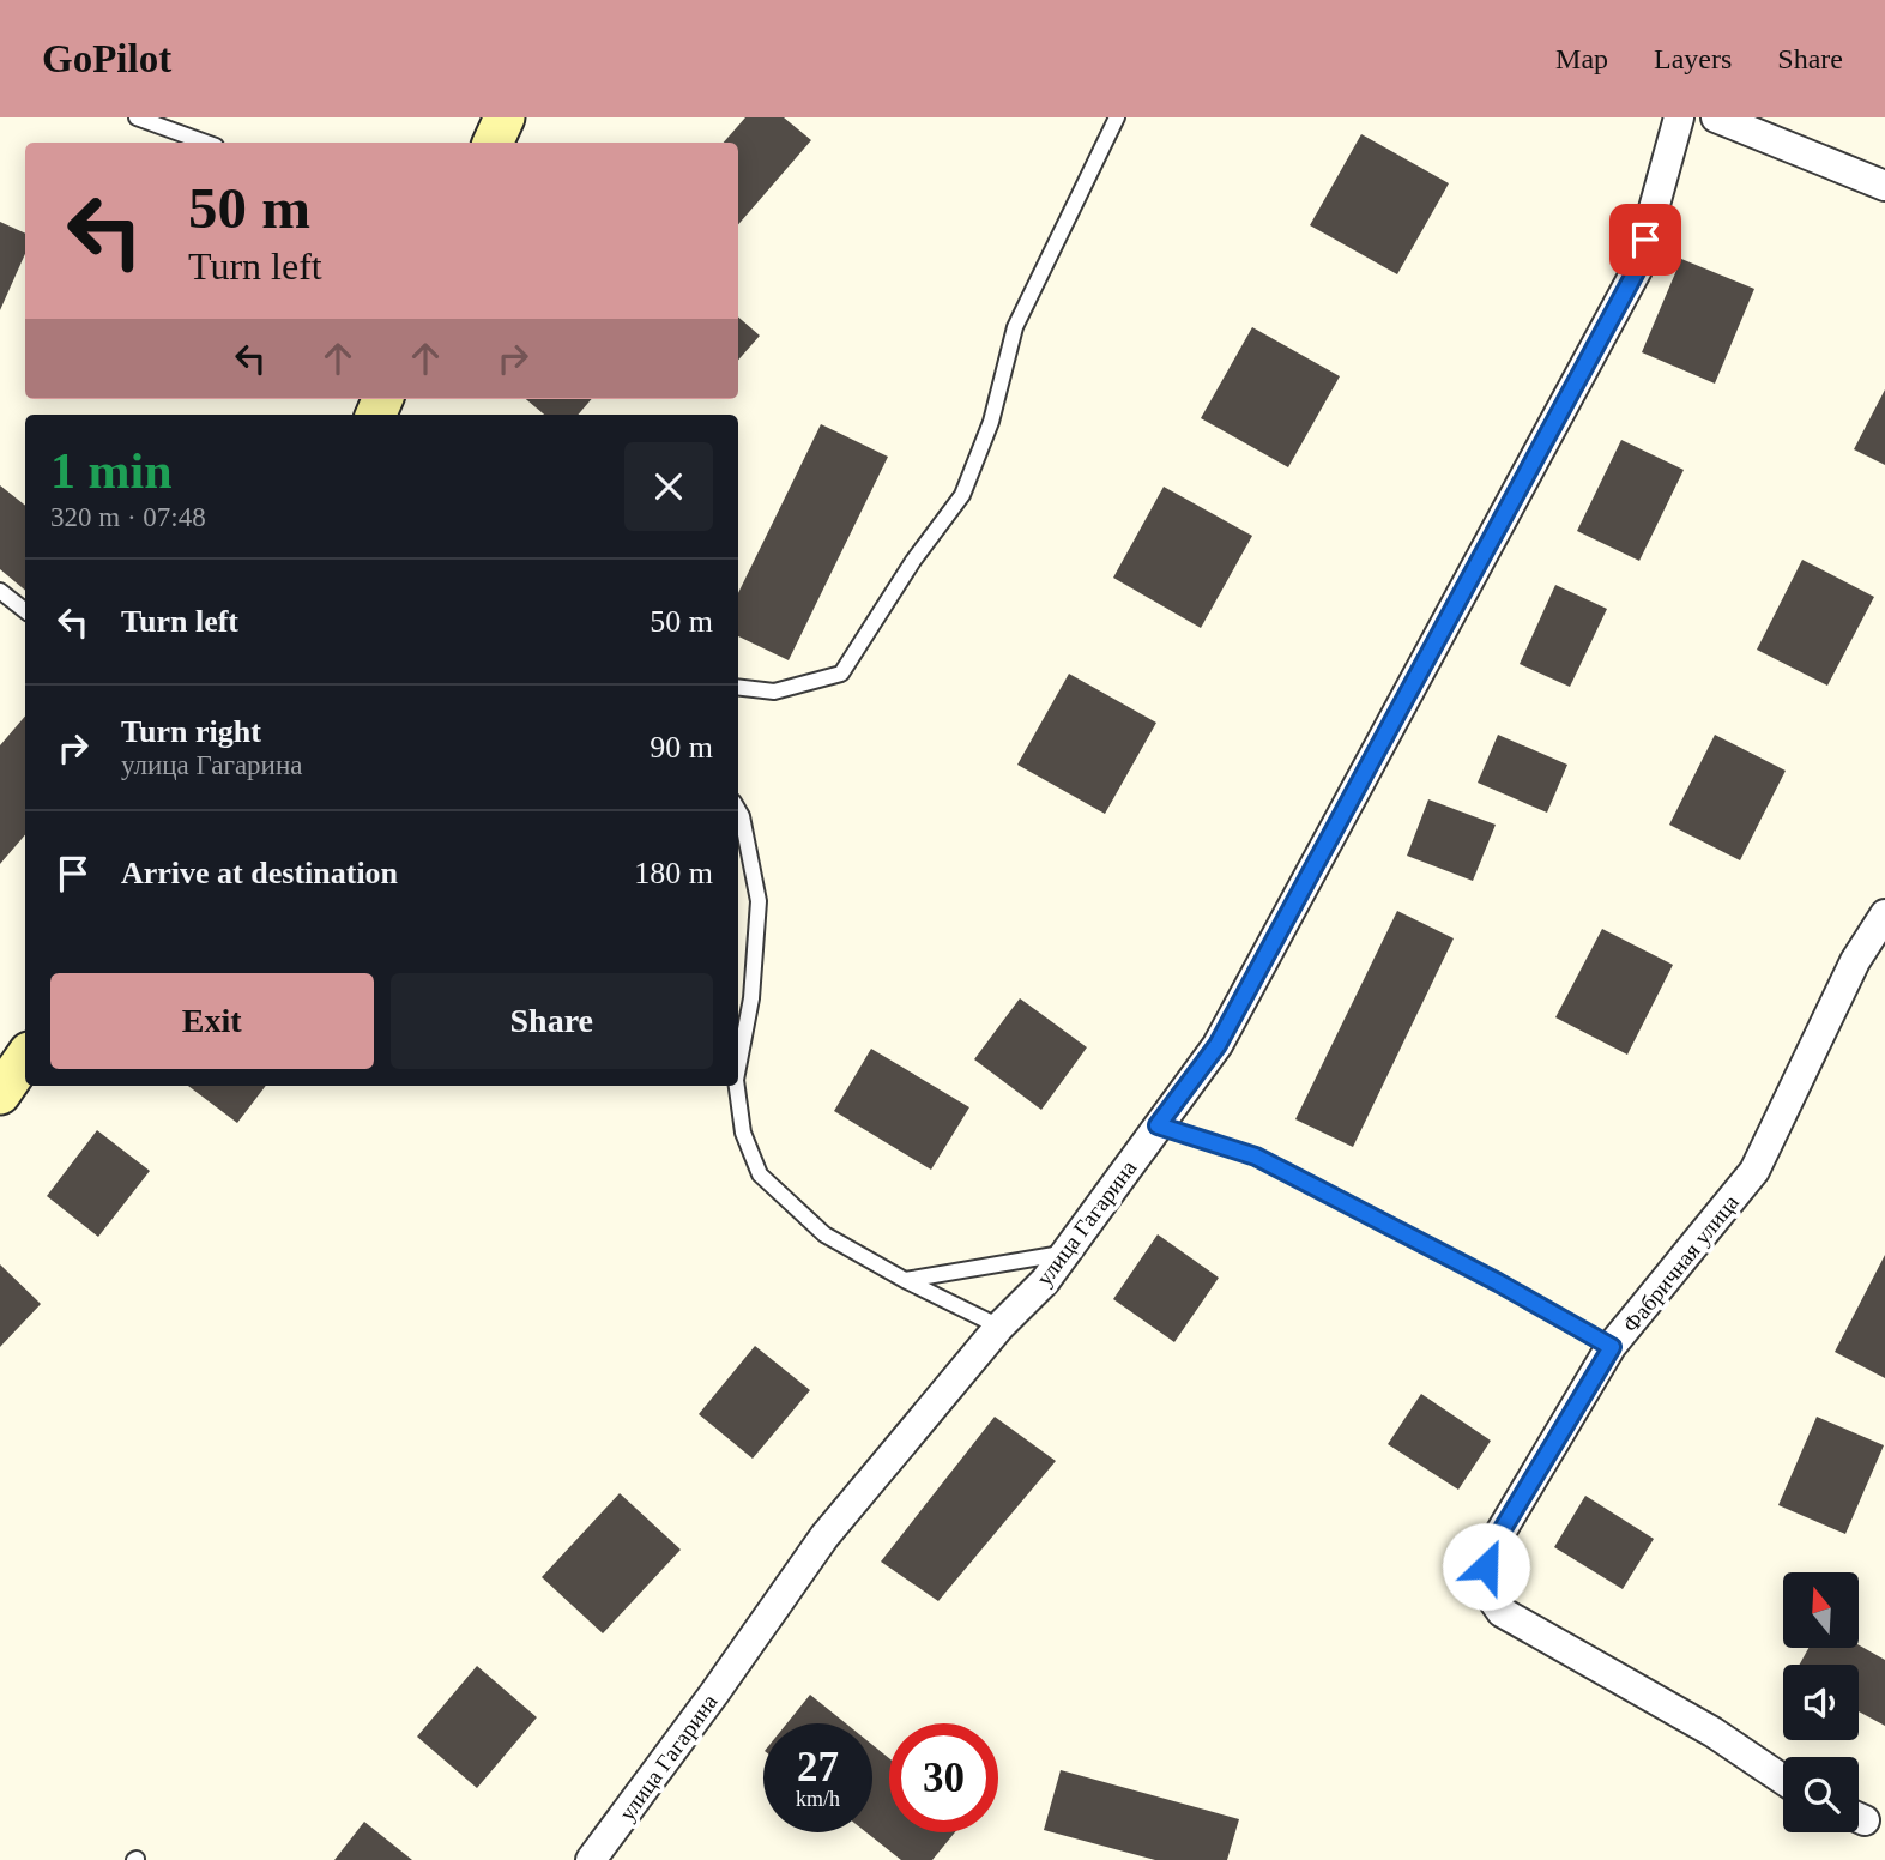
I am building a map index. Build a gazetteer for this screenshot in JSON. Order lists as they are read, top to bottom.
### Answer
{
  "streets": {
    "street": ["улица Гагарина", "Фабричная улица"]
  },
  "north": "top",
  "page": {
    "header": "GoPilot",
    "nav": ["Map", "Layers", "Share"],
    "turn": ["50 m", "Turn left"],
    "heading": ["1 min", "320 m · 07:48"],
    "list": [
      {
        "name": "Turn left",
        "value": "50 m"
      },
      {
        "name": "Turn right",
        "note": "улица Гагарина",
        "value": "90 m"
      },
      {
        "name": "Arrive at destination",
        "value": "180 m"
      }
    ],
    "buttons": ["Exit", "Share"],
    "speed": "27 km/h",
    "limit": "30"
  }
}
